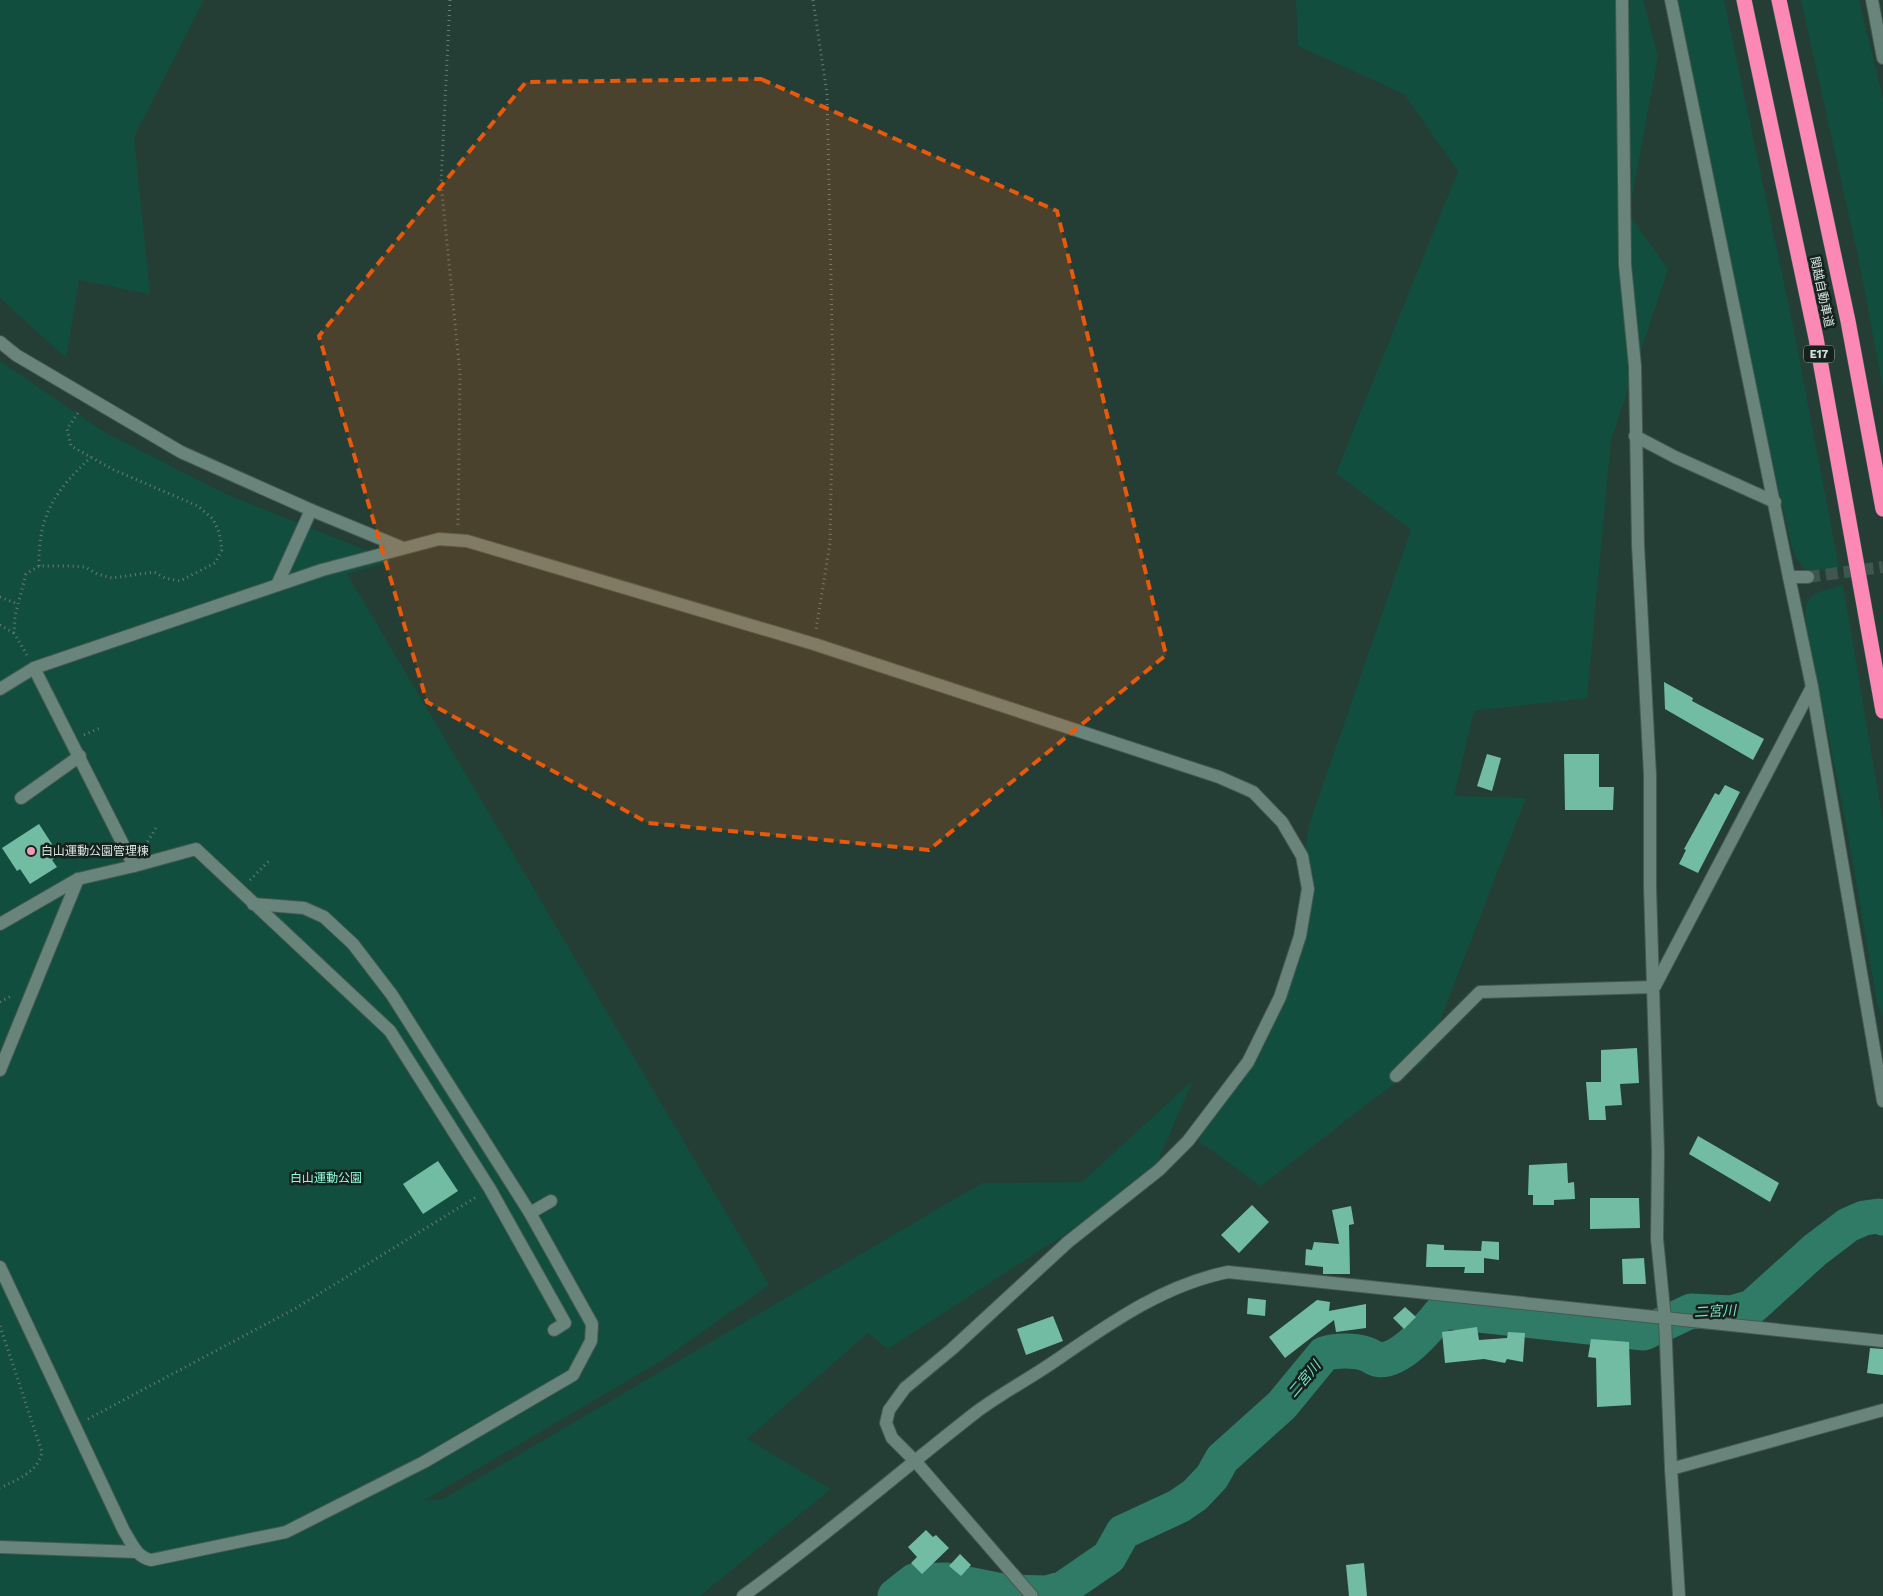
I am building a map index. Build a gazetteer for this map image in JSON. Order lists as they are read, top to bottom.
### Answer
{
  "streets": {
    "highway": ["関越自動車道", "E17"]
  },
  "water": ["二宮川"],
  "parks": ["白山運動公園"],
  "places": ["白山運動公園管理棟"]
}
